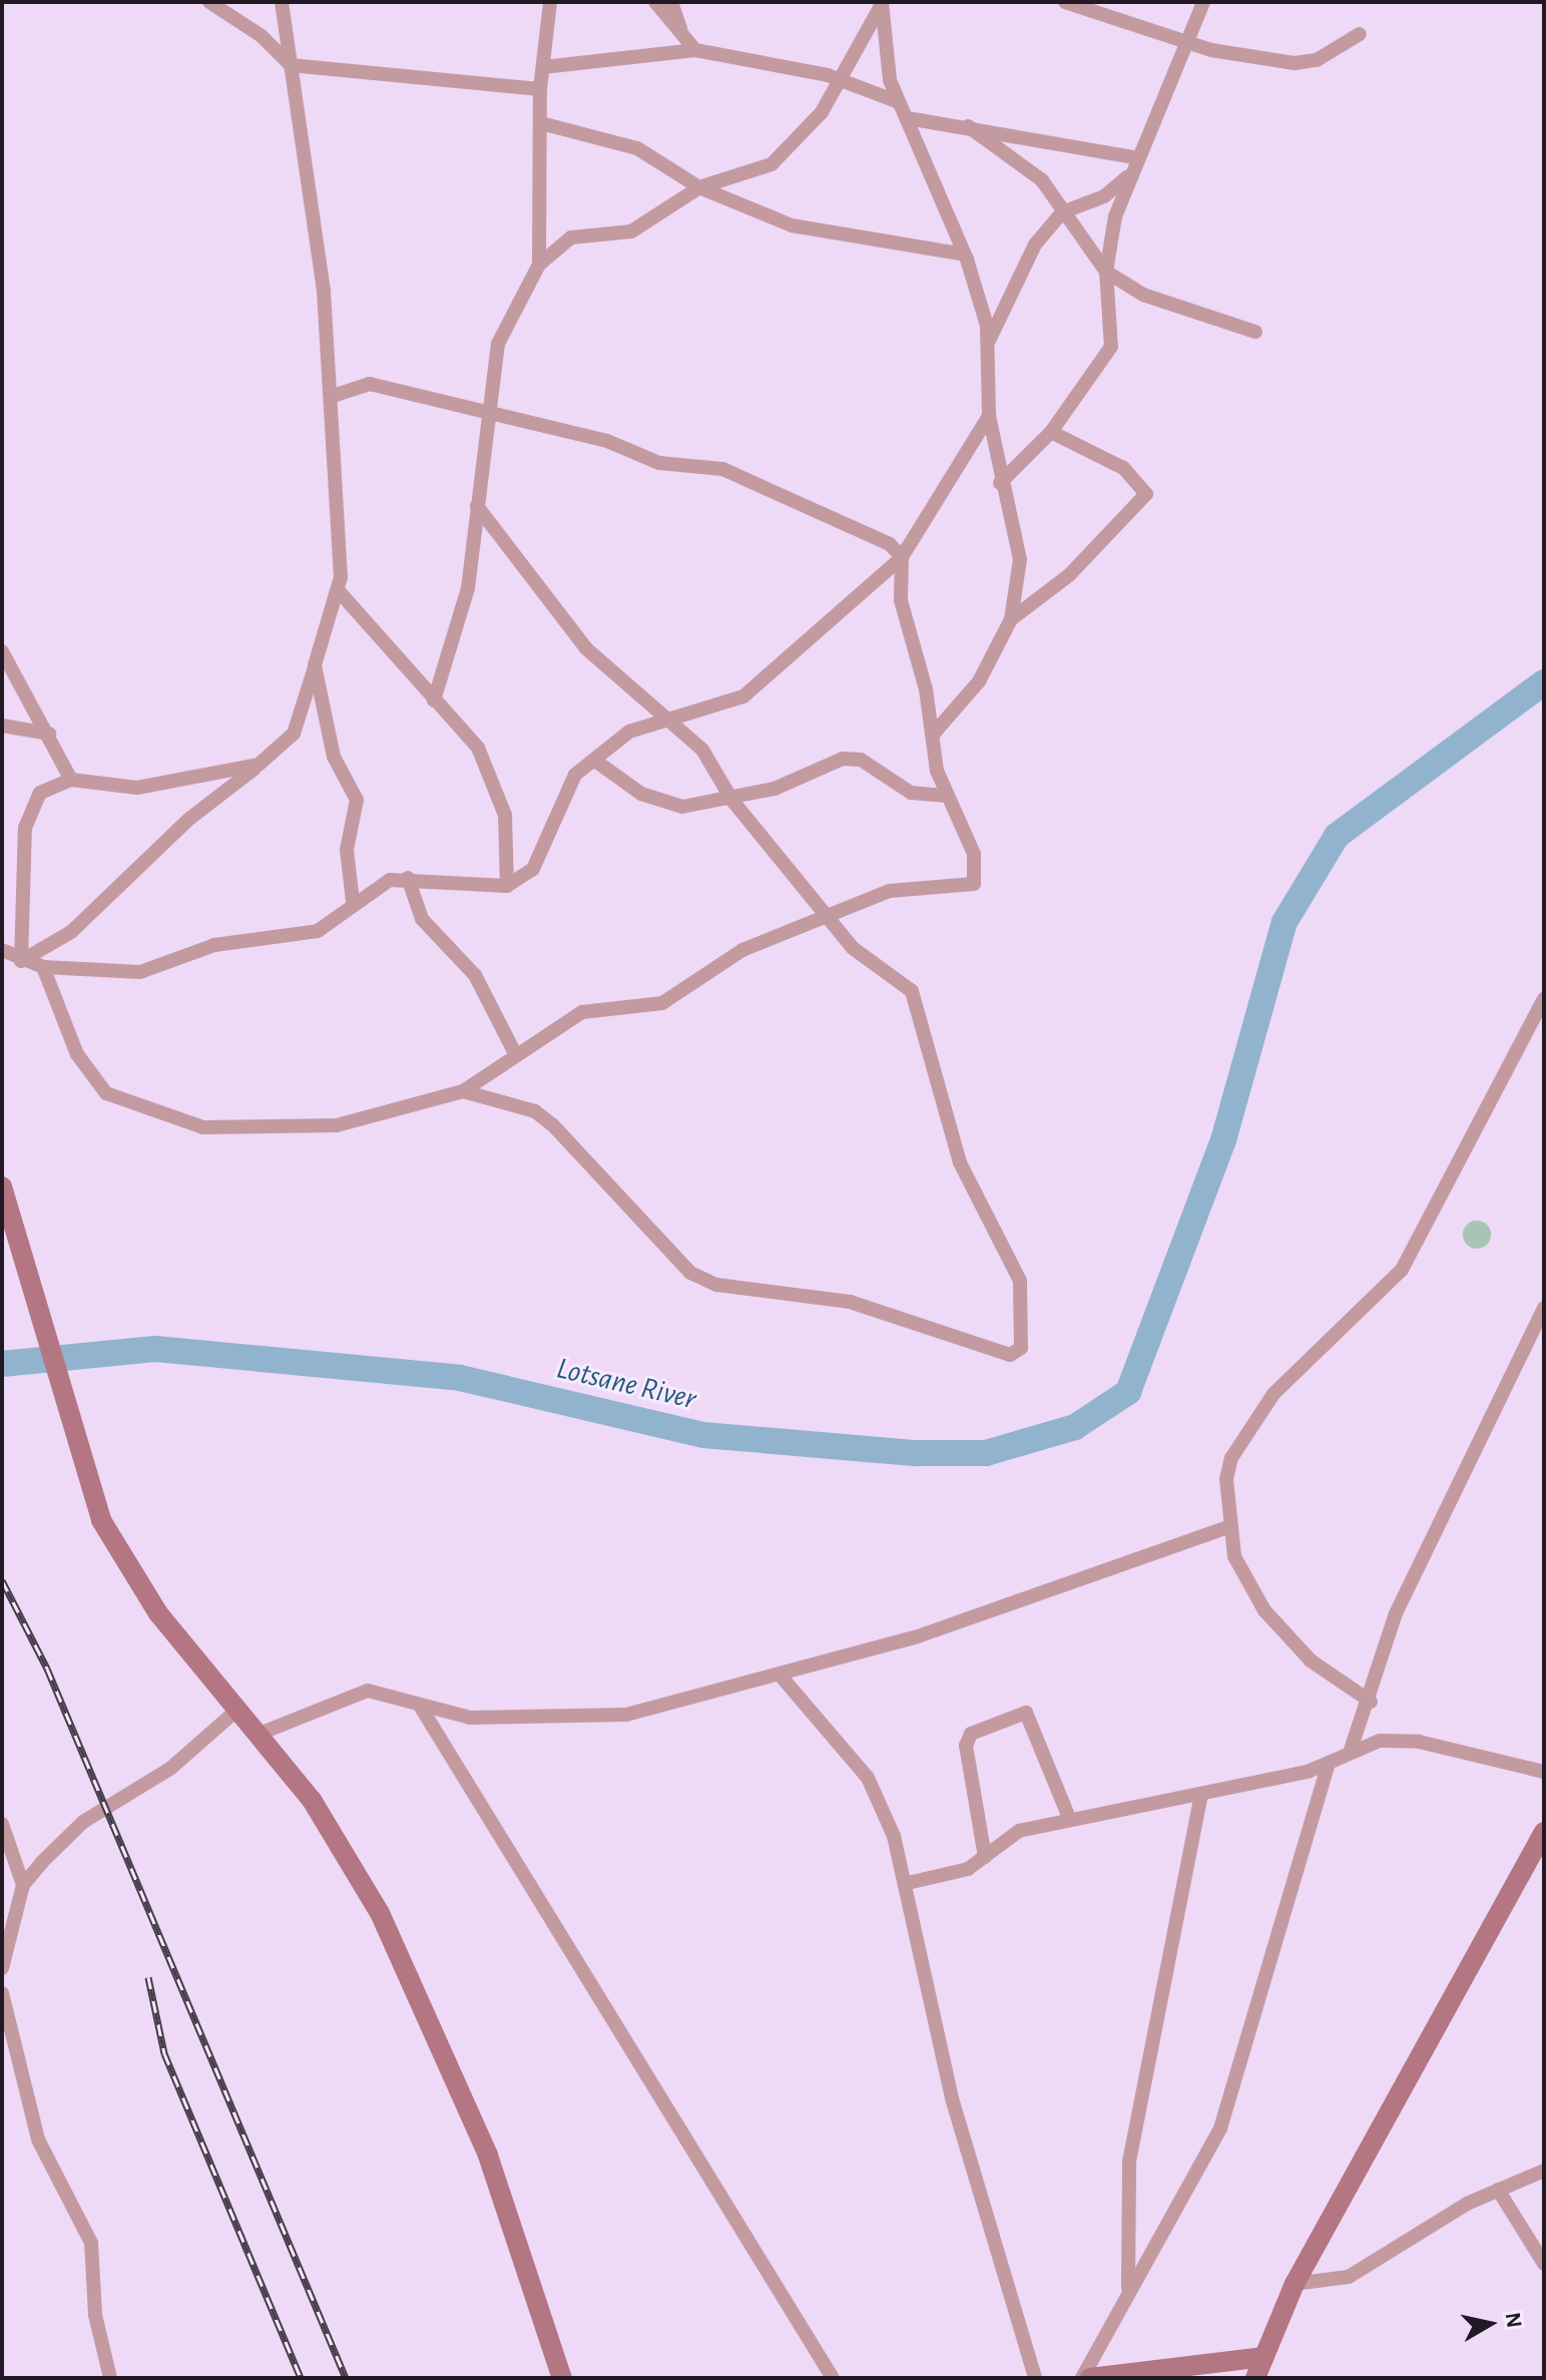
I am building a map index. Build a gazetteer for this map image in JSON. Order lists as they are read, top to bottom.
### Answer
{
  "water": ["Lotsane River"],
  "north": "right"
}
